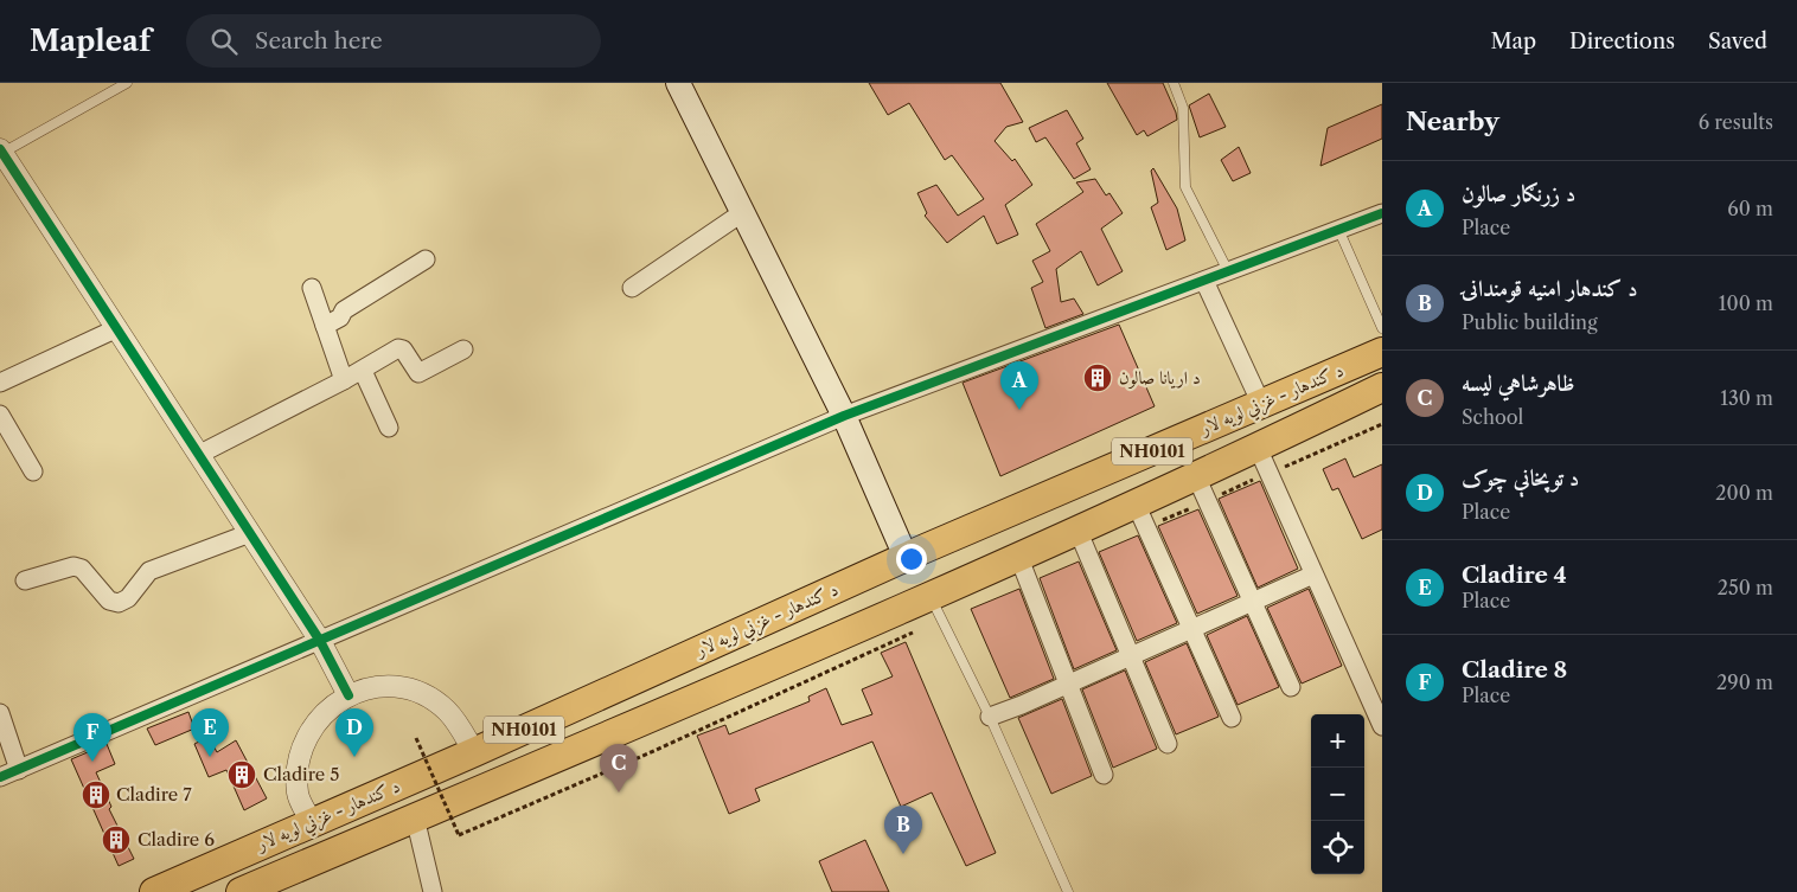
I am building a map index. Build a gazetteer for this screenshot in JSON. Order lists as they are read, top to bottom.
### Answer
{
  "streets": {
    "highway": ["د کندهار - غزني لويه لار", "NH0101"]
  },
  "places": {
    "building": [
      "د اریانا صالون",
      "Cladire 5",
      "Cladire 7",
      "Cladire 6"
    ]
  },
  "page": {
    "header": "Mapleaf",
    "search": "Search here",
    "nav": ["Map", "Directions", "Saved"],
    "heading": ["Nearby", "6 results"],
    "list": [
      {
        "mark": "A",
        "name": "د زرنګار صالون",
        "note": "Place",
        "value": "60 m"
      },
      {
        "mark": "B",
        "name": "د کندهار امنيه قومندانۍ",
        "note": "Public building",
        "value": "100 m"
      },
      {
        "mark": "C",
        "name": "ظاهرشاهي لیسه",
        "note": "School",
        "value": "130 m"
      },
      {
        "mark": "D",
        "name": "د توپخانې چوک",
        "note": "Place",
        "value": "200 m"
      },
      {
        "mark": "E",
        "name": "Cladire 4",
        "note": "Place",
        "value": "250 m"
      },
      {
        "mark": "F",
        "name": "Cladire 8",
        "note": "Place",
        "value": "290 m"
      }
    ],
    "pins": [
      "A",
      "D",
      "E",
      "F",
      "C",
      "B"
    ],
    "map_buttons": ["+", "−"]
  }
}
